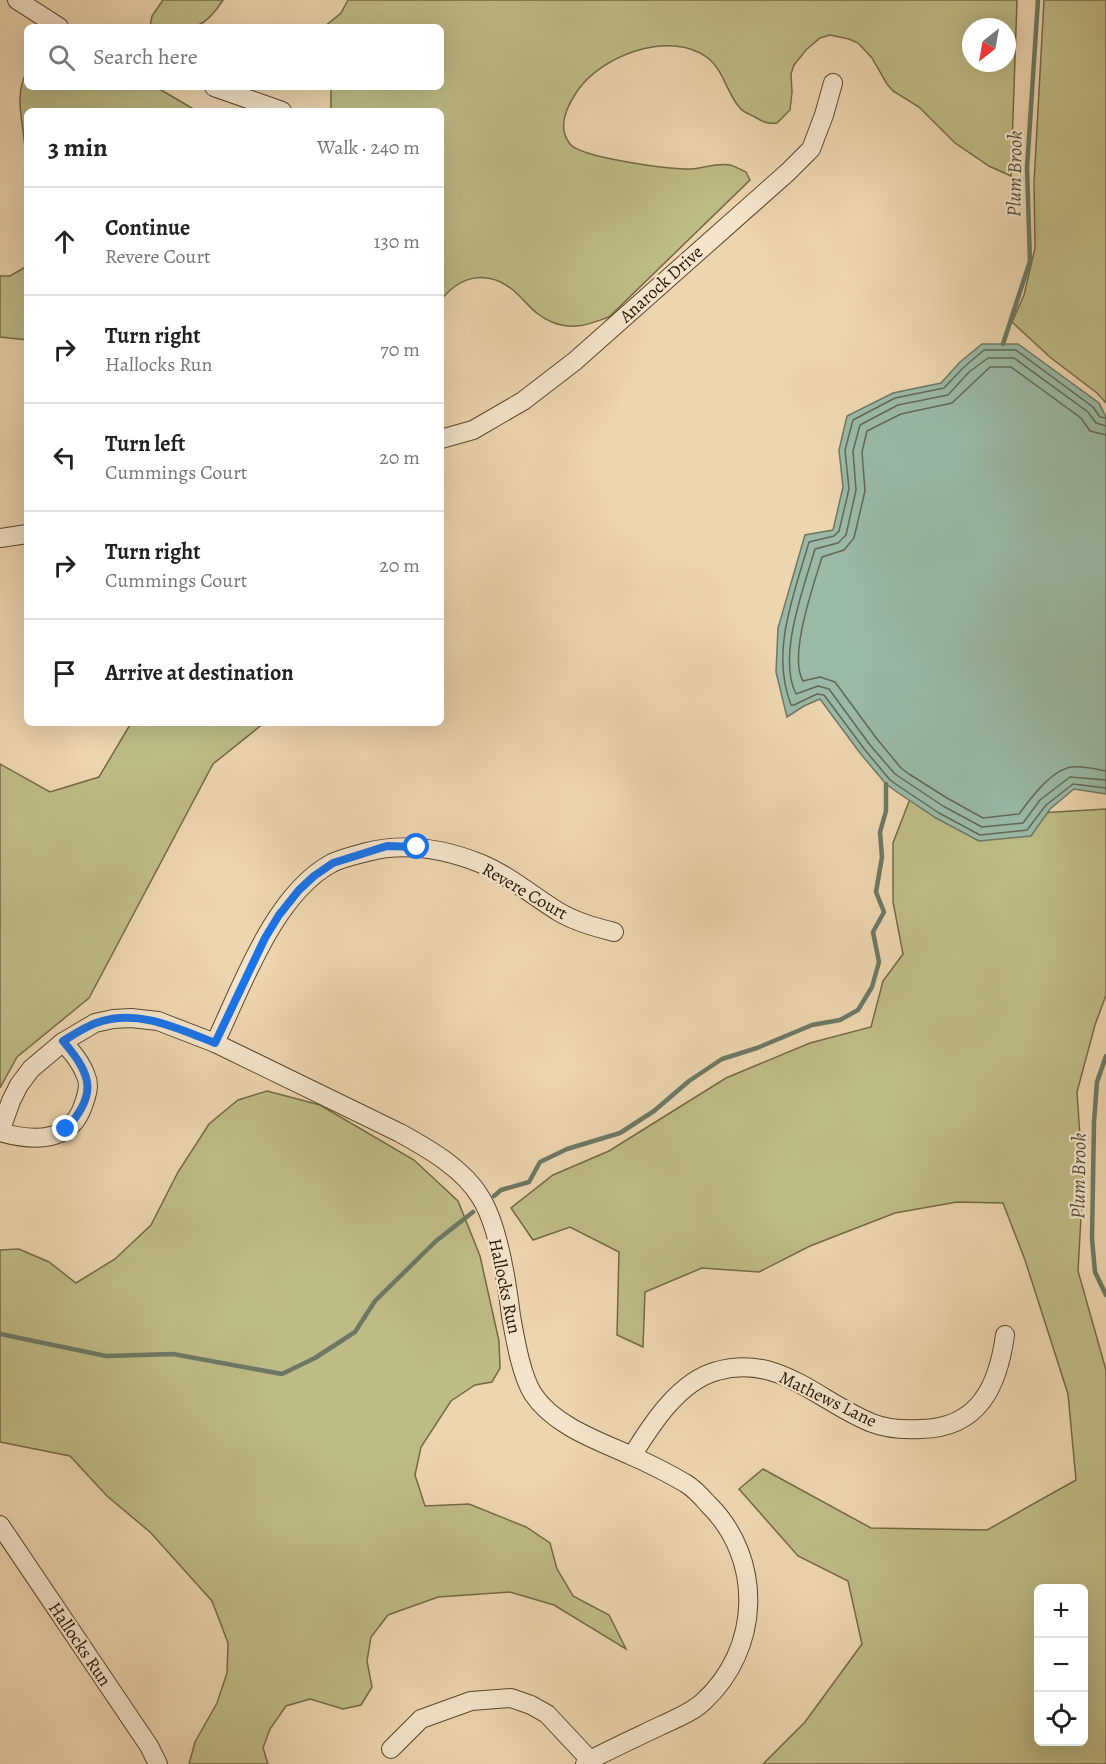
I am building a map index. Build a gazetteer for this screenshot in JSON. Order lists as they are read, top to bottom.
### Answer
{
  "streets": {
    "street": [
      "Anarock Drive",
      "Revere Court",
      "Hallocks Run",
      "Mathews Lane"
    ]
  },
  "crossings": [
    ["Revere Court", "Hallocks Run"],
    ["Hallocks Run", "Mathews Lane"]
  ],
  "water": ["Plum Brook"],
  "north": "bottom left",
  "page": {
    "search": "Search here",
    "heading": ["3 min", "Walk · 240 m"],
    "list": [
      ["Continue", "Revere Court", "130 m"],
      ["Turn right", "Hallocks Run", "70 m"],
      ["Turn left", "Cummings Court", "20 m"],
      ["Turn right", "Cummings Court", "20 m"],
      "Arrive at destination"
    ],
    "map_buttons": ["+", "−"]
  }
}
